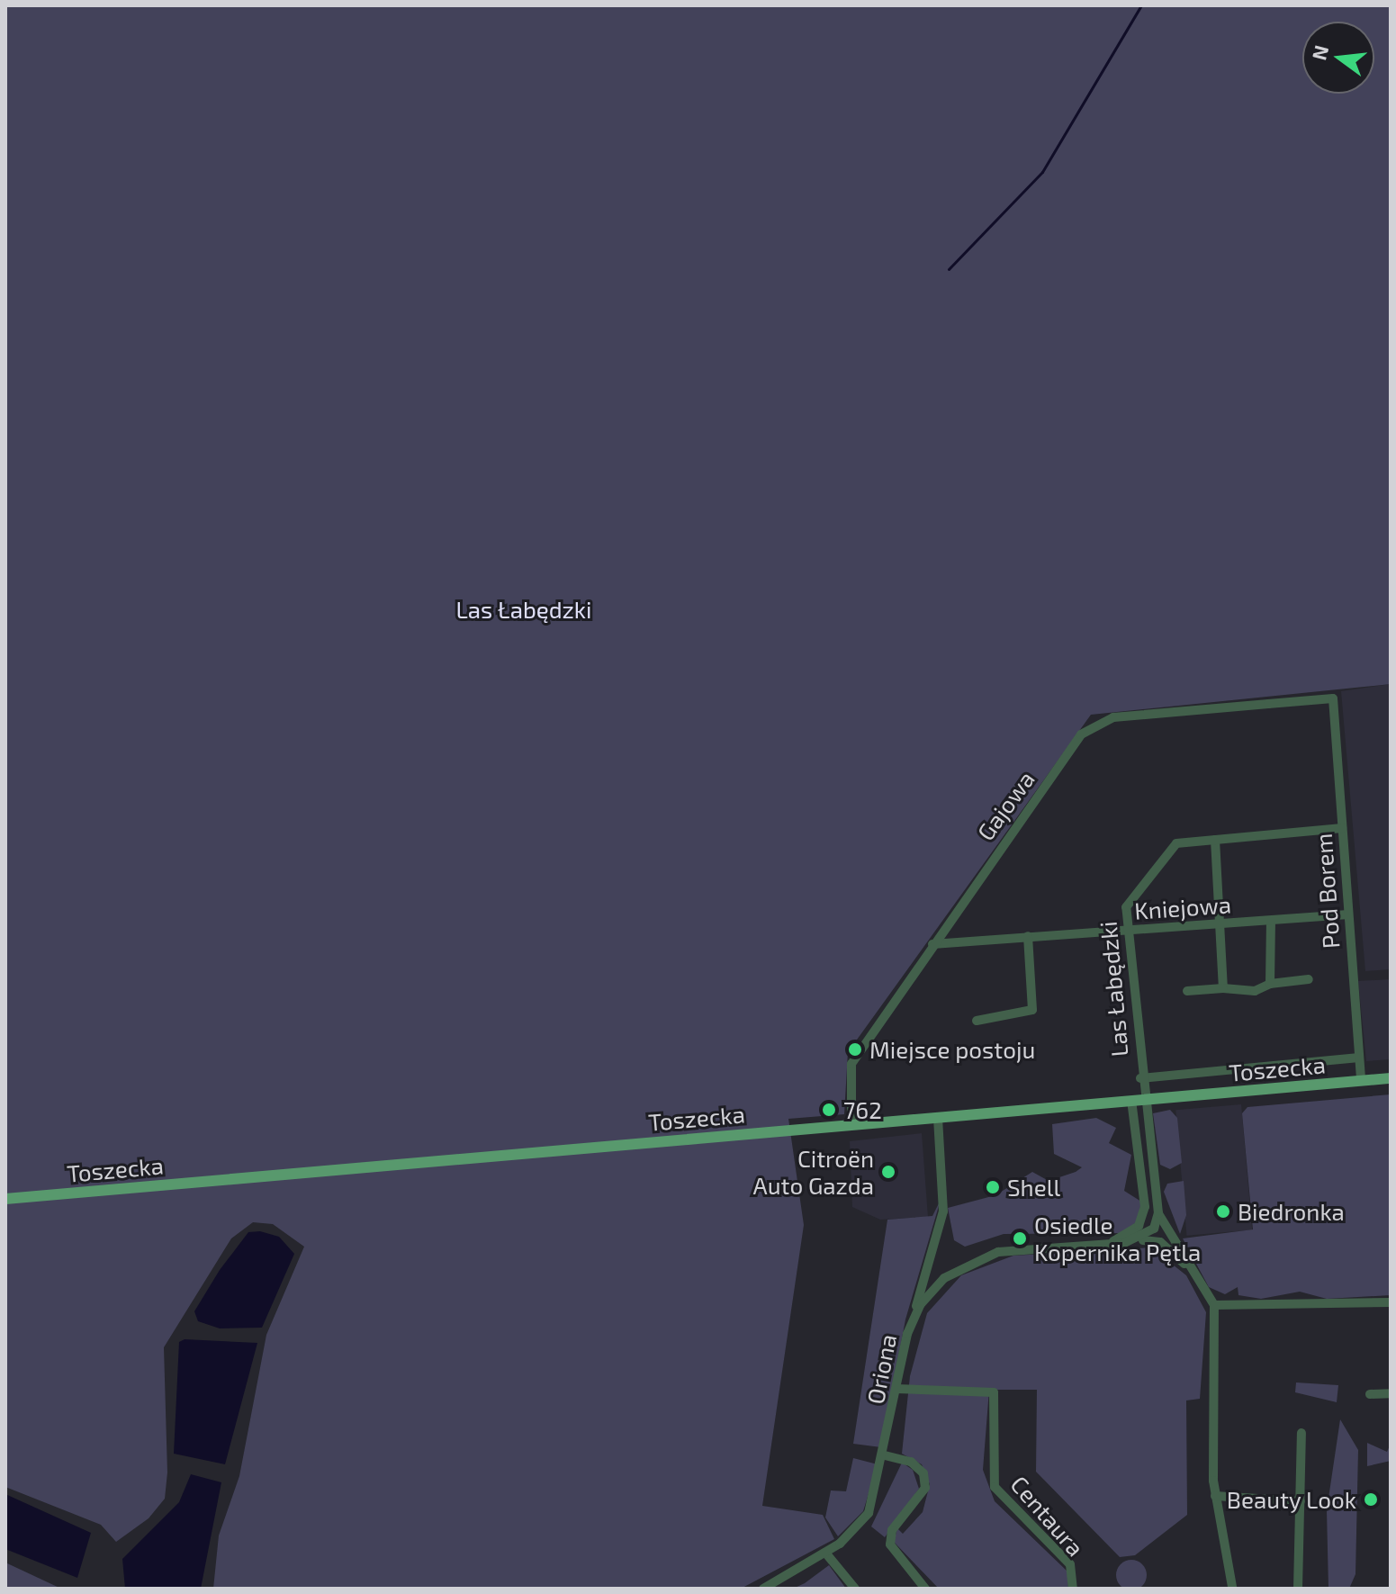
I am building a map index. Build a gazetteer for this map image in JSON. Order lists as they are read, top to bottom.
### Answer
{
  "streets": {
    "main road": ["Toszecka"],
    "street": [
      "Gajowa",
      "Pod Borem",
      "Kniejowa",
      "Las Łabędzki",
      "Oriona",
      "Centaura"
    ]
  },
  "crossings": [
    ["Gajowa", "Pod Borem"],
    ["Gajowa", "Kniejowa"],
    ["Gajowa", "Toszecka"],
    ["Pod Borem", "Kniejowa"],
    ["Pod Borem", "Las Łabędzki"],
    ["Pod Borem", "Toszecka"],
    ["Kniejowa", "Las Łabędzki"],
    ["Las Łabędzki", "Toszecka"],
    ["Oriona", "Centaura"]
  ],
  "parks": ["Las Łabędzki"],
  "places": [
    "Miejsce postoju",
    "762",
    "Citroën Auto Gazda",
    "Shell",
    "Biedronka",
    "Osiedle Kopernika Pętla",
    "Beauty Look"
  ],
  "north": "left"
}
